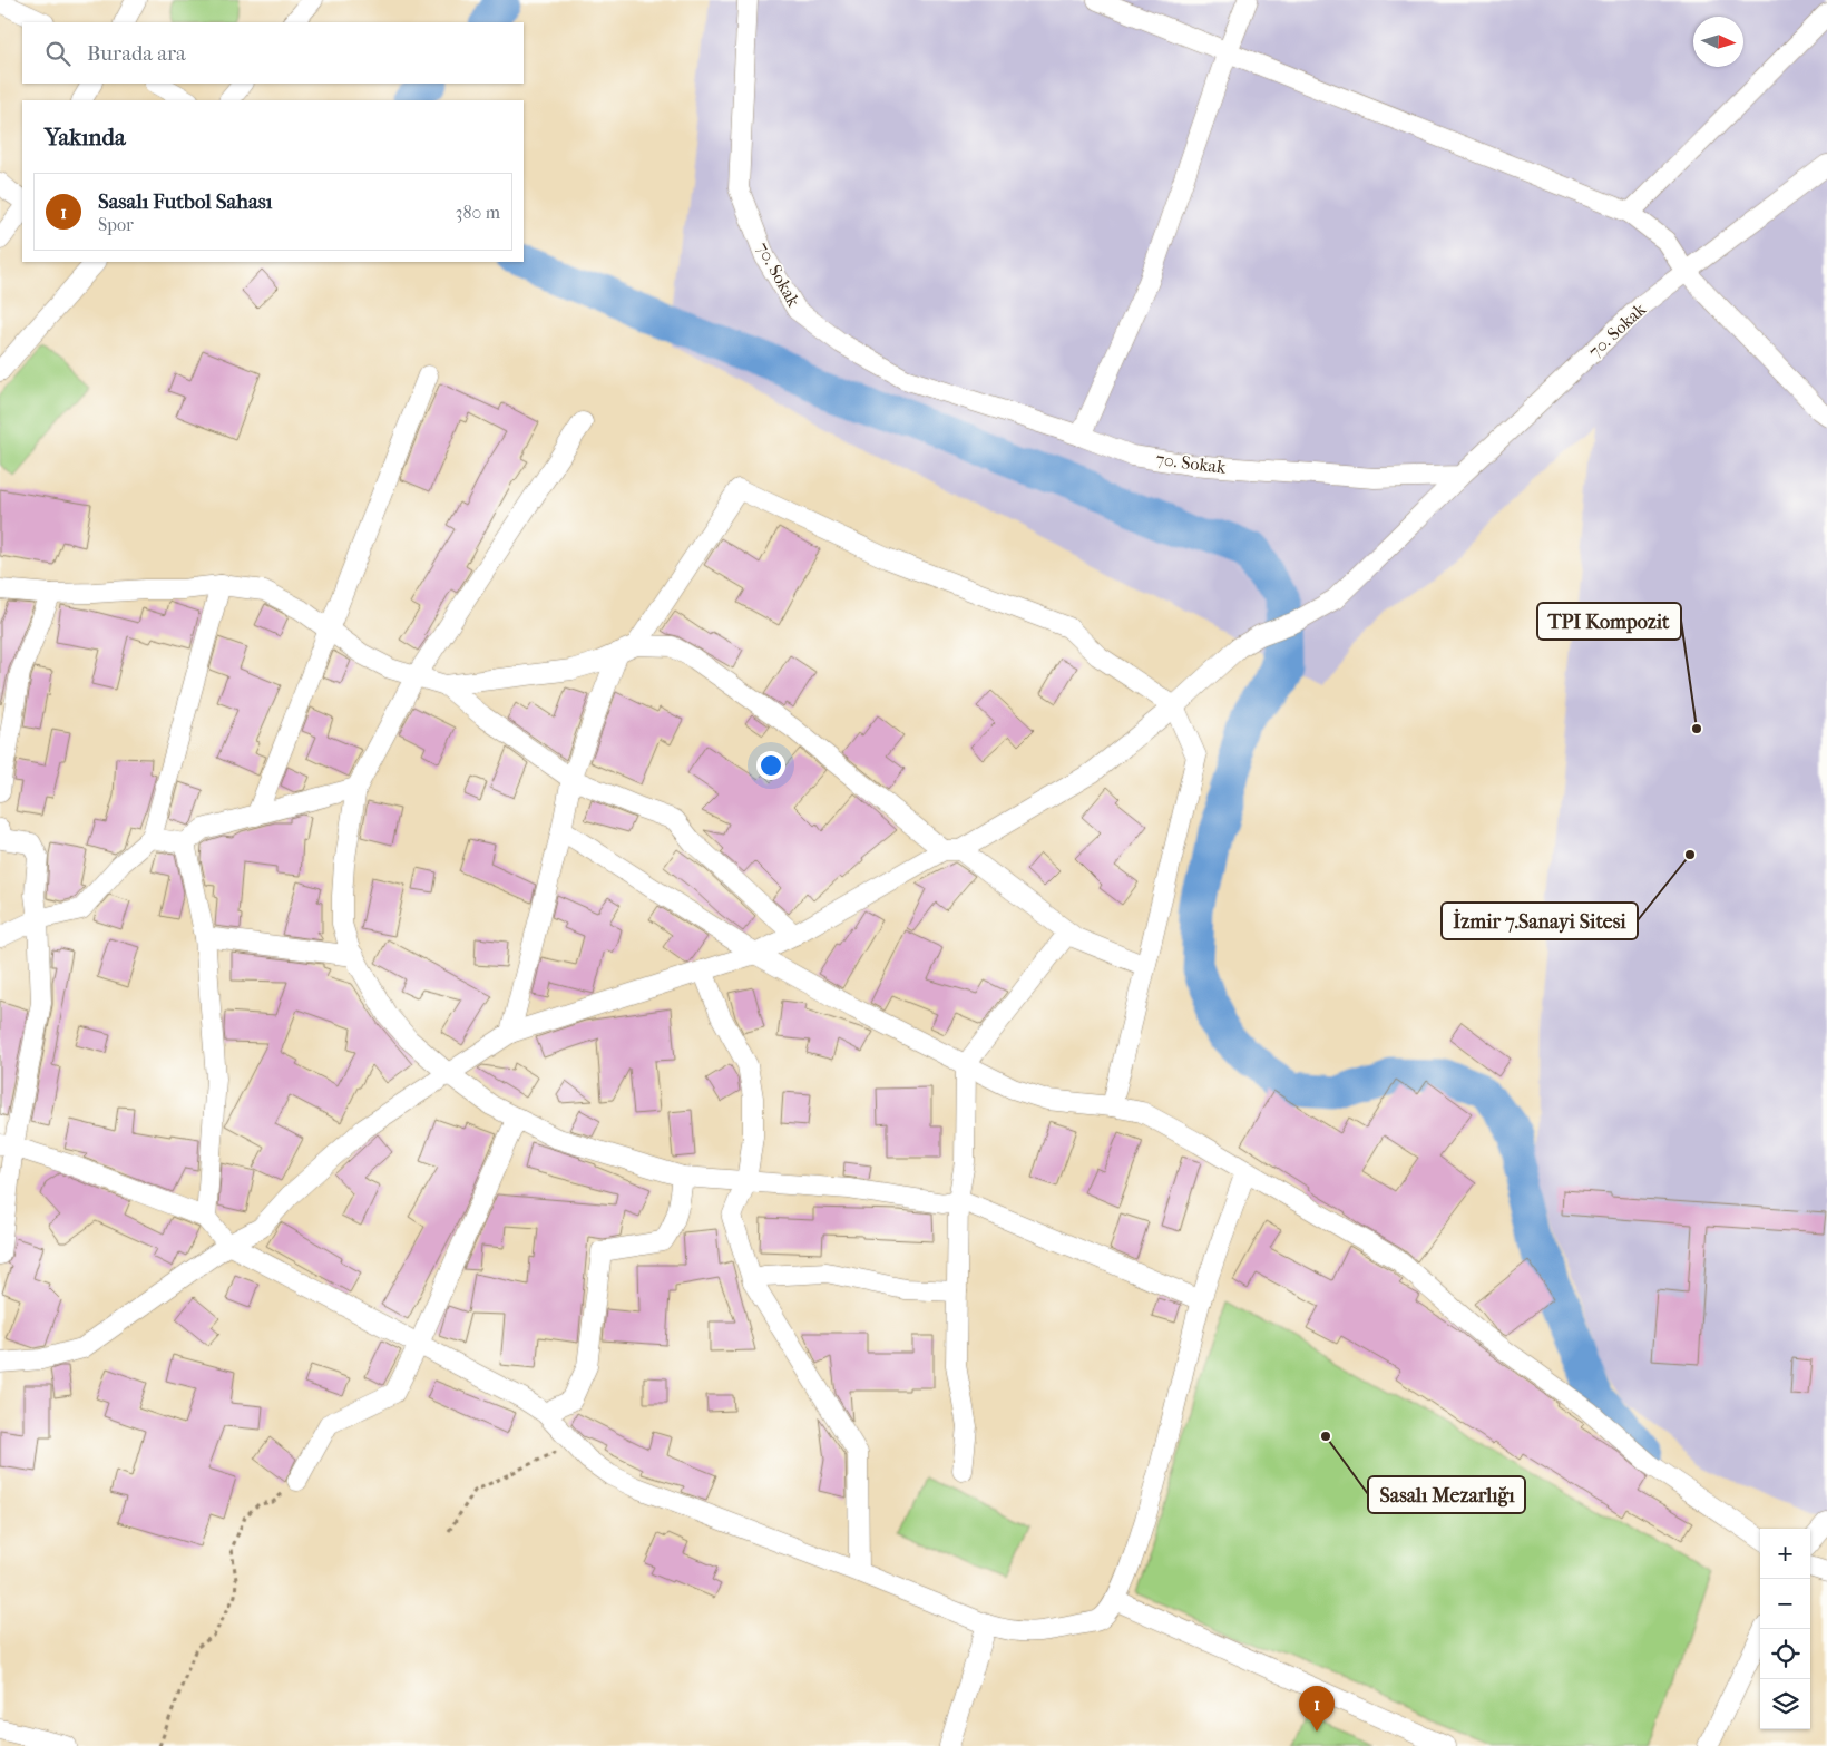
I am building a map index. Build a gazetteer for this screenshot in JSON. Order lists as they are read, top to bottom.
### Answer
{
  "streets": {
    "street": ["70. Sokak"]
  },
  "places": ["TPI Kompozit", "İzmir 7.Sanayi Sitesi", "Sasalı Mezarlığı"],
  "north": "right",
  "page": {
    "search": "Burada ara",
    "heading": "Yakında",
    "list": [
      {
        "mark": "1",
        "name": "Sasalı Futbol Sahası",
        "note": "Spor",
        "value": "380 m"
      }
    ],
    "map_buttons": ["+", "−"],
    "pins": "1"
  }
}
